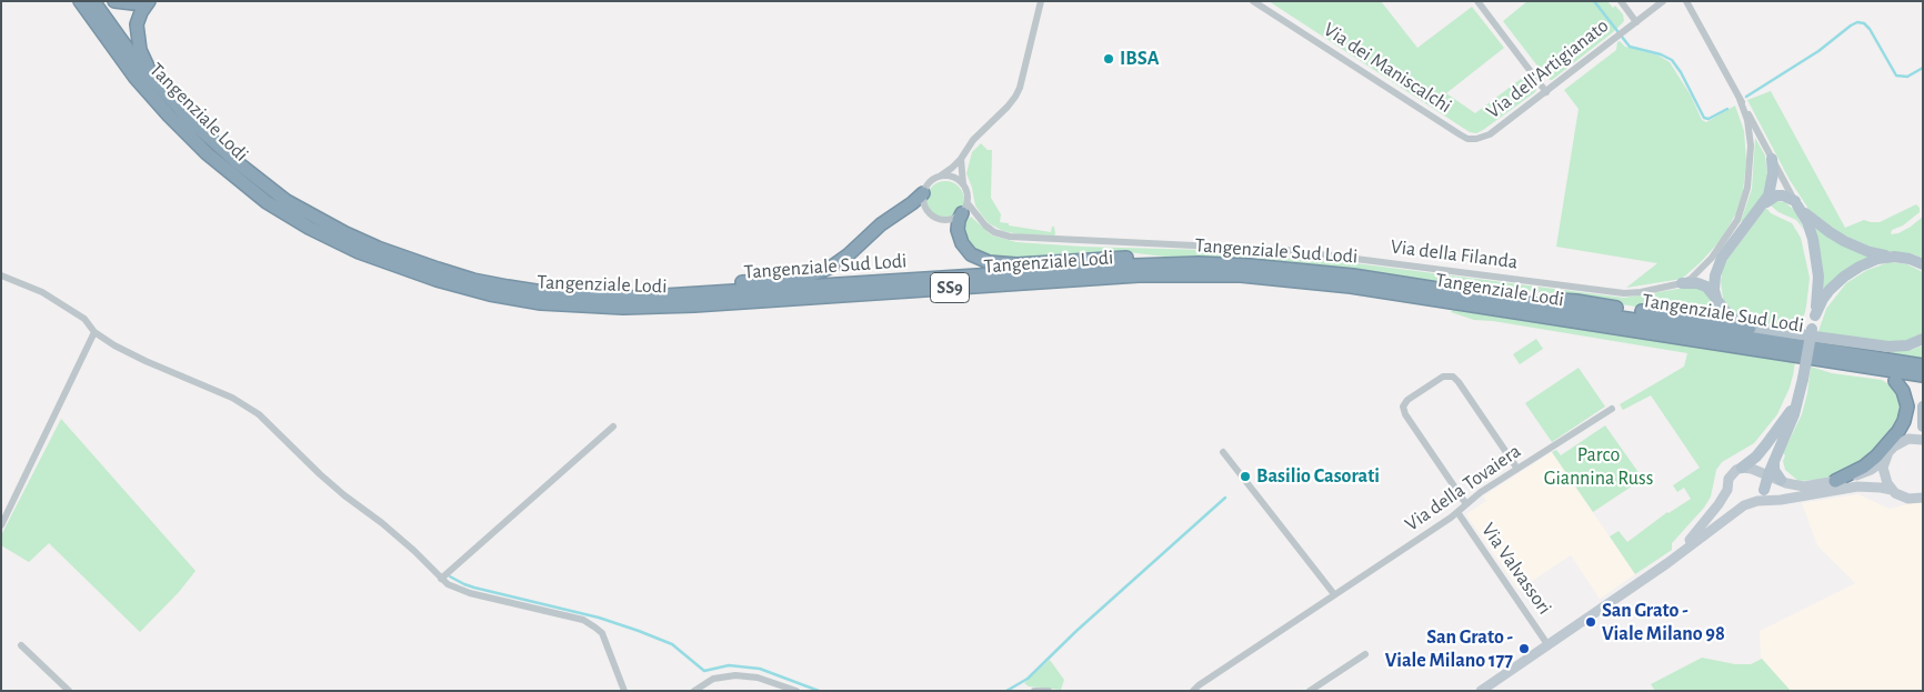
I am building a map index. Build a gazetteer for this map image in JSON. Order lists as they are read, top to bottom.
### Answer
{
  "streets": {
    "highway": ["Tangenziale Lodi", "Tangenziale Sud Lodi", "SS9"],
    "street": [
      "Via dei Maniscalchi",
      "Via dell'Artigianato",
      "Via della Filanda",
      "Via della Tovaiera",
      "Via Valvassori"
    ]
  },
  "crossings": [
    ["Via dei Maniscalchi", "Via dell'Artigianato"],
    ["Via della Tovaiera", "Via Valvassori"]
  ],
  "parks": ["Parco Giannina Russ"],
  "places": [
    "IBSA",
    "Basilio Casorati",
    "San Grato - Viale Milano 98",
    "San Grato - Viale Milano 177"
  ]
}
